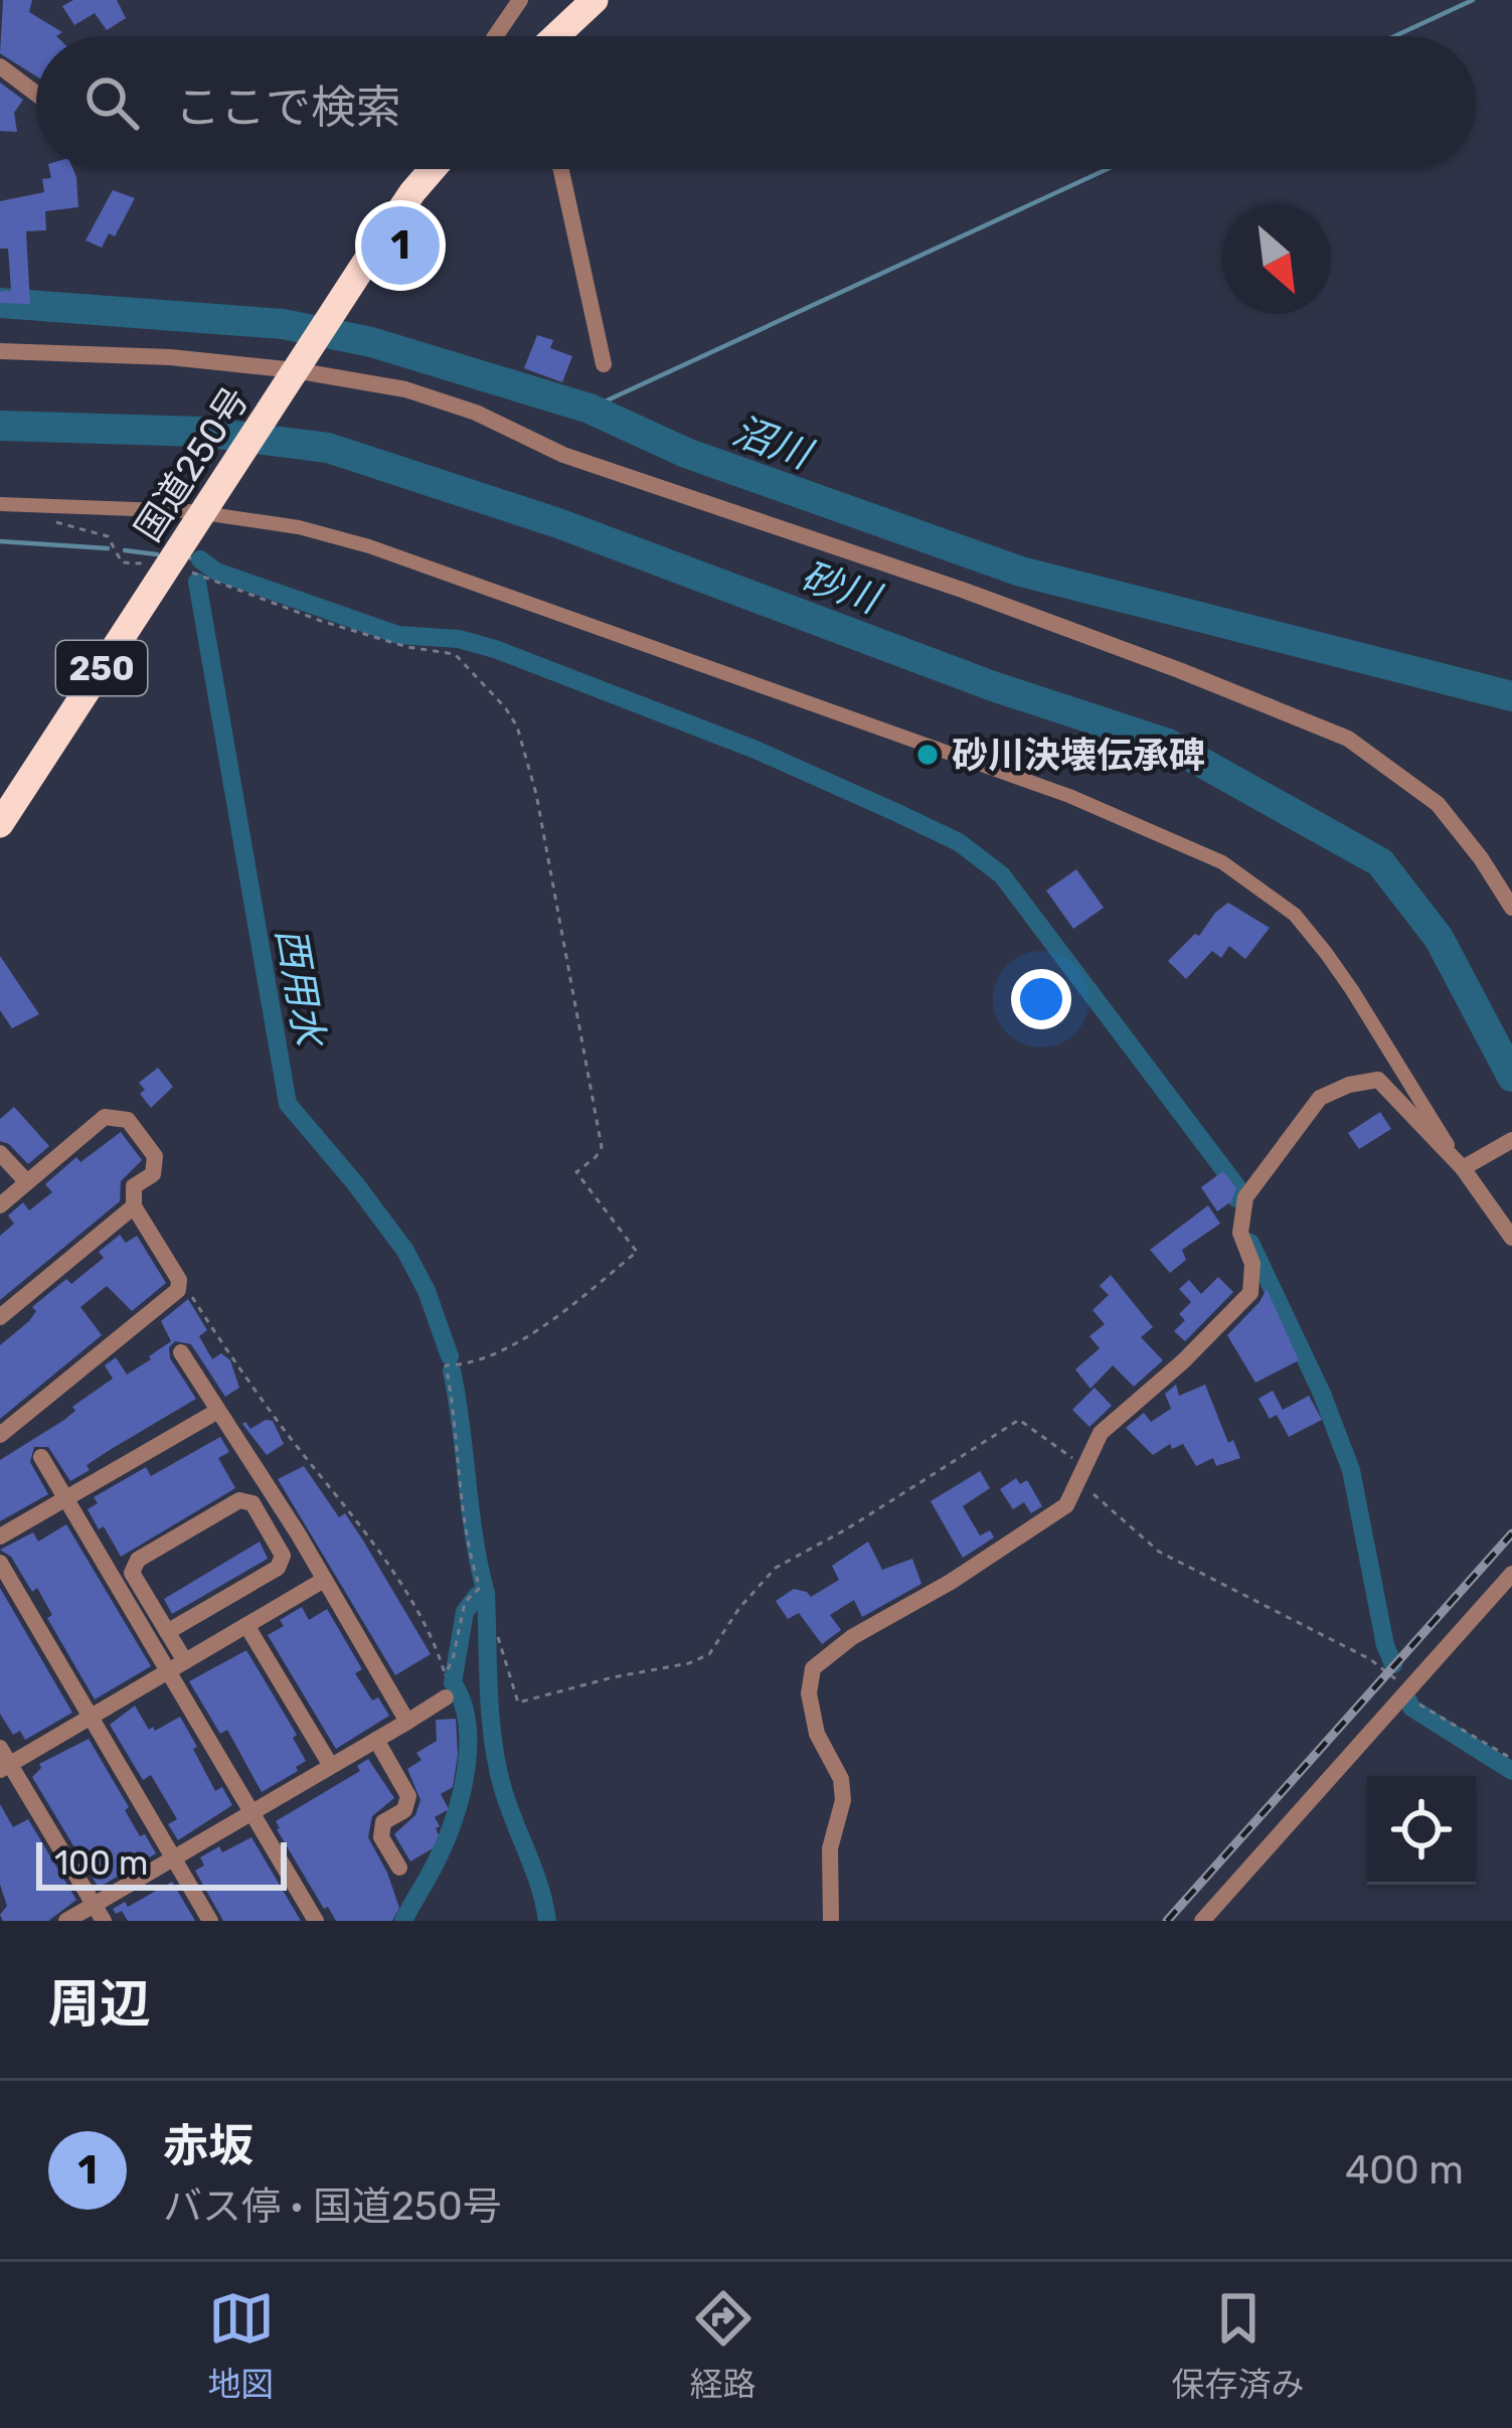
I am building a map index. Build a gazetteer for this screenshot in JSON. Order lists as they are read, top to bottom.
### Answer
{
  "streets": {
    "highway": ["国道250号", "250"]
  },
  "water": ["沼川", "砂川", "西用水"],
  "places": ["砂川決壊伝承碑"],
  "scale_bar": "100 m",
  "north": "bottom right",
  "page": {
    "search": "ここで検索",
    "pins": "1",
    "scale": "100 m",
    "heading": "周辺",
    "list": [
      {
        "mark": "1",
        "name": "赤坂",
        "note": "バス停 · 国道250号",
        "value": "400 m"
      }
    ],
    "nav": ["地図", "経路", "保存済み"]
  }
}
